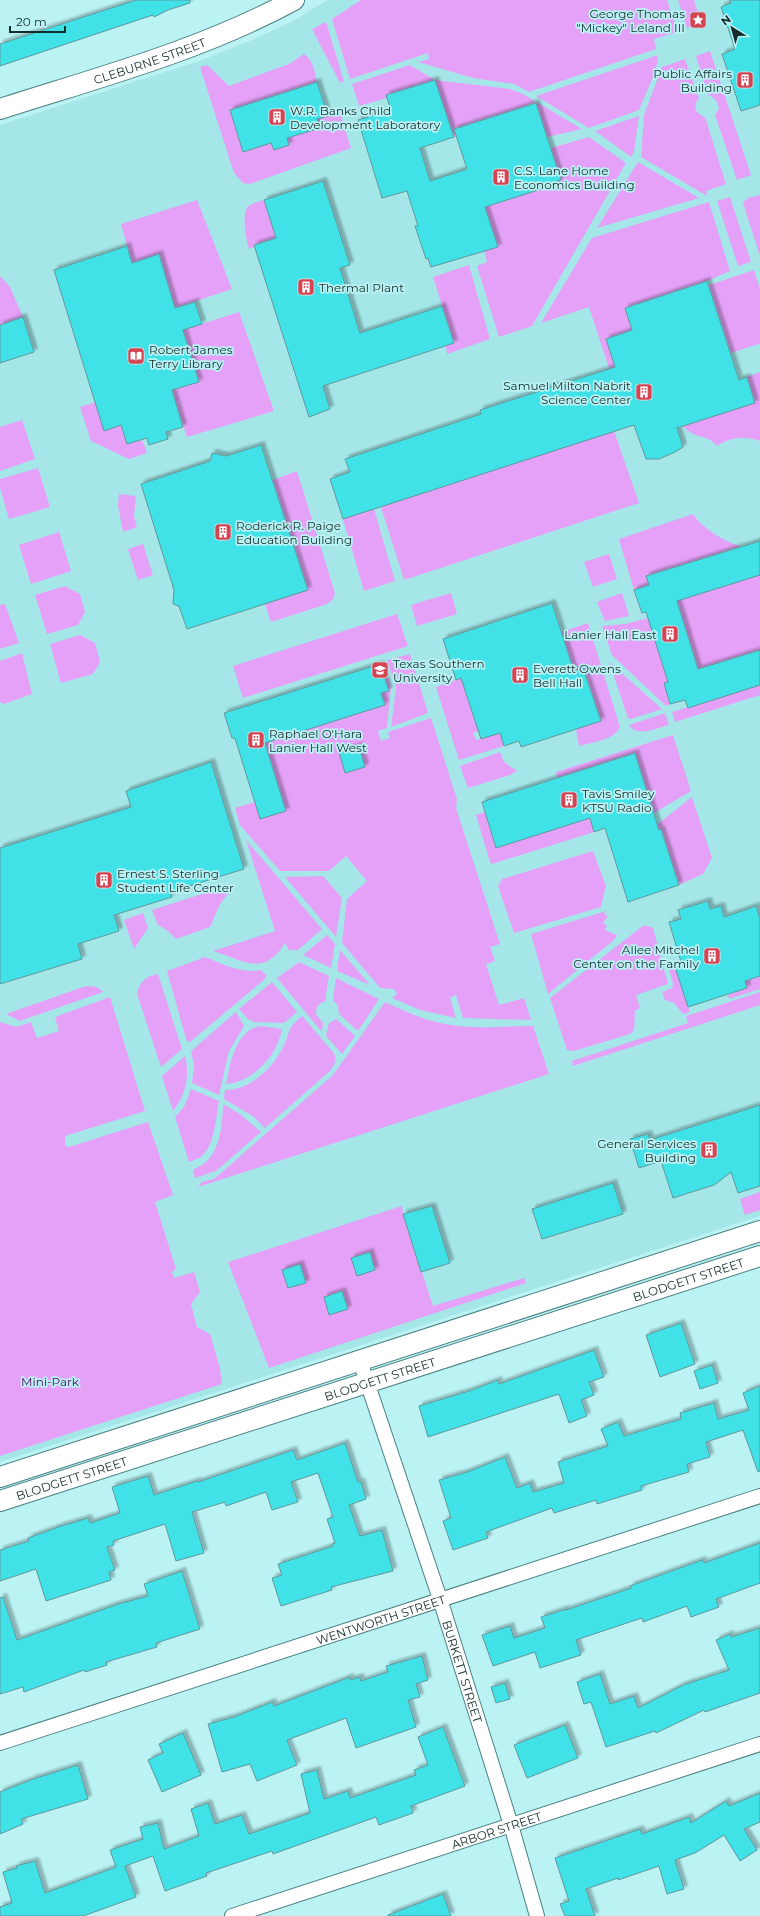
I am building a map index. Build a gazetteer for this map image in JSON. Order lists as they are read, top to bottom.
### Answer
{
  "streets": {
    "main road": ["CLEBURNE STREET", "BLODGETT STREET"],
    "street": ["WENTWORTH STREET", "BURKETT STREET", "ARBOR STREET"]
  },
  "crossings": [
    ["BLODGETT STREET", "BURKETT STREET"],
    ["WENTWORTH STREET", "BURKETT STREET"],
    ["BURKETT STREET", "ARBOR STREET"]
  ],
  "parks": ["Mini-Park"],
  "places": {
    "place": ["George Thomas \"Mickey\" Leland III"],
    "building": [
      "Public Affairs Building",
      "W.R. Banks Child Development Laboratory",
      "C.S. Lane Home Economics Building",
      "Thermal Plant",
      "Samuel Milton Nabrit Science Center",
      "Roderick R. Paige Education Building",
      "Lanier Hall East",
      "Everett Owens Bell Hall",
      "Raphael O'Hara Lanier Hall West",
      "Tavis Smiley KTSU Radio",
      "Ernest S. Sterling Student Life Center",
      "Allee Mitchel Center on the Family",
      "General Services Building"
    ],
    "library": ["Robert James Terry Library"],
    "school or university": ["Texas Southern University"]
  },
  "scale_bar": "20 m",
  "north": "top left"
}
